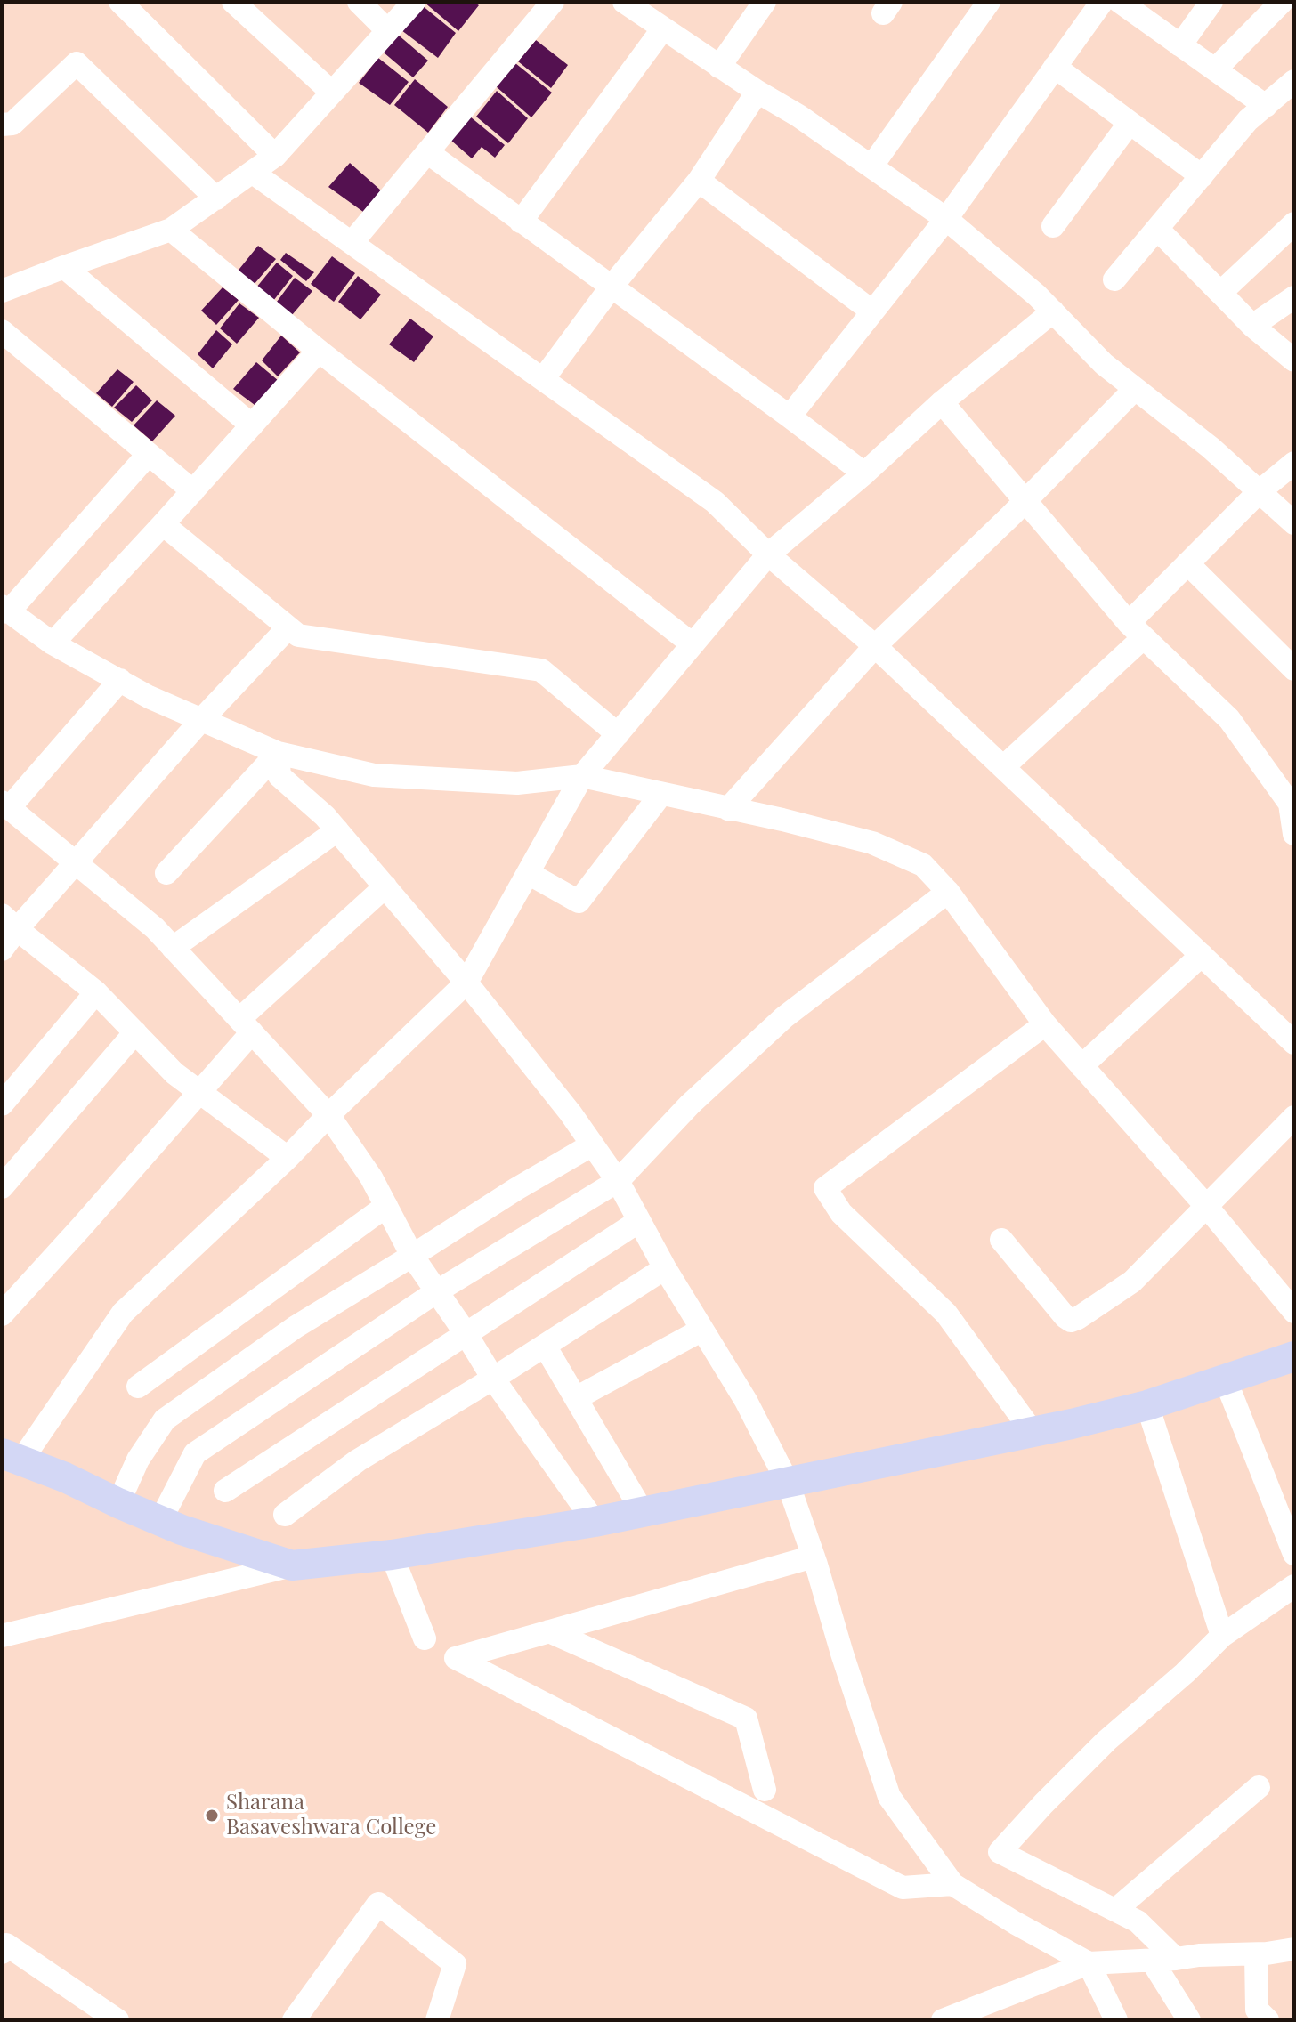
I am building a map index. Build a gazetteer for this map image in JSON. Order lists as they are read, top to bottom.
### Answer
{
  "places": ["Sharana Basaveshwara College"]
}
